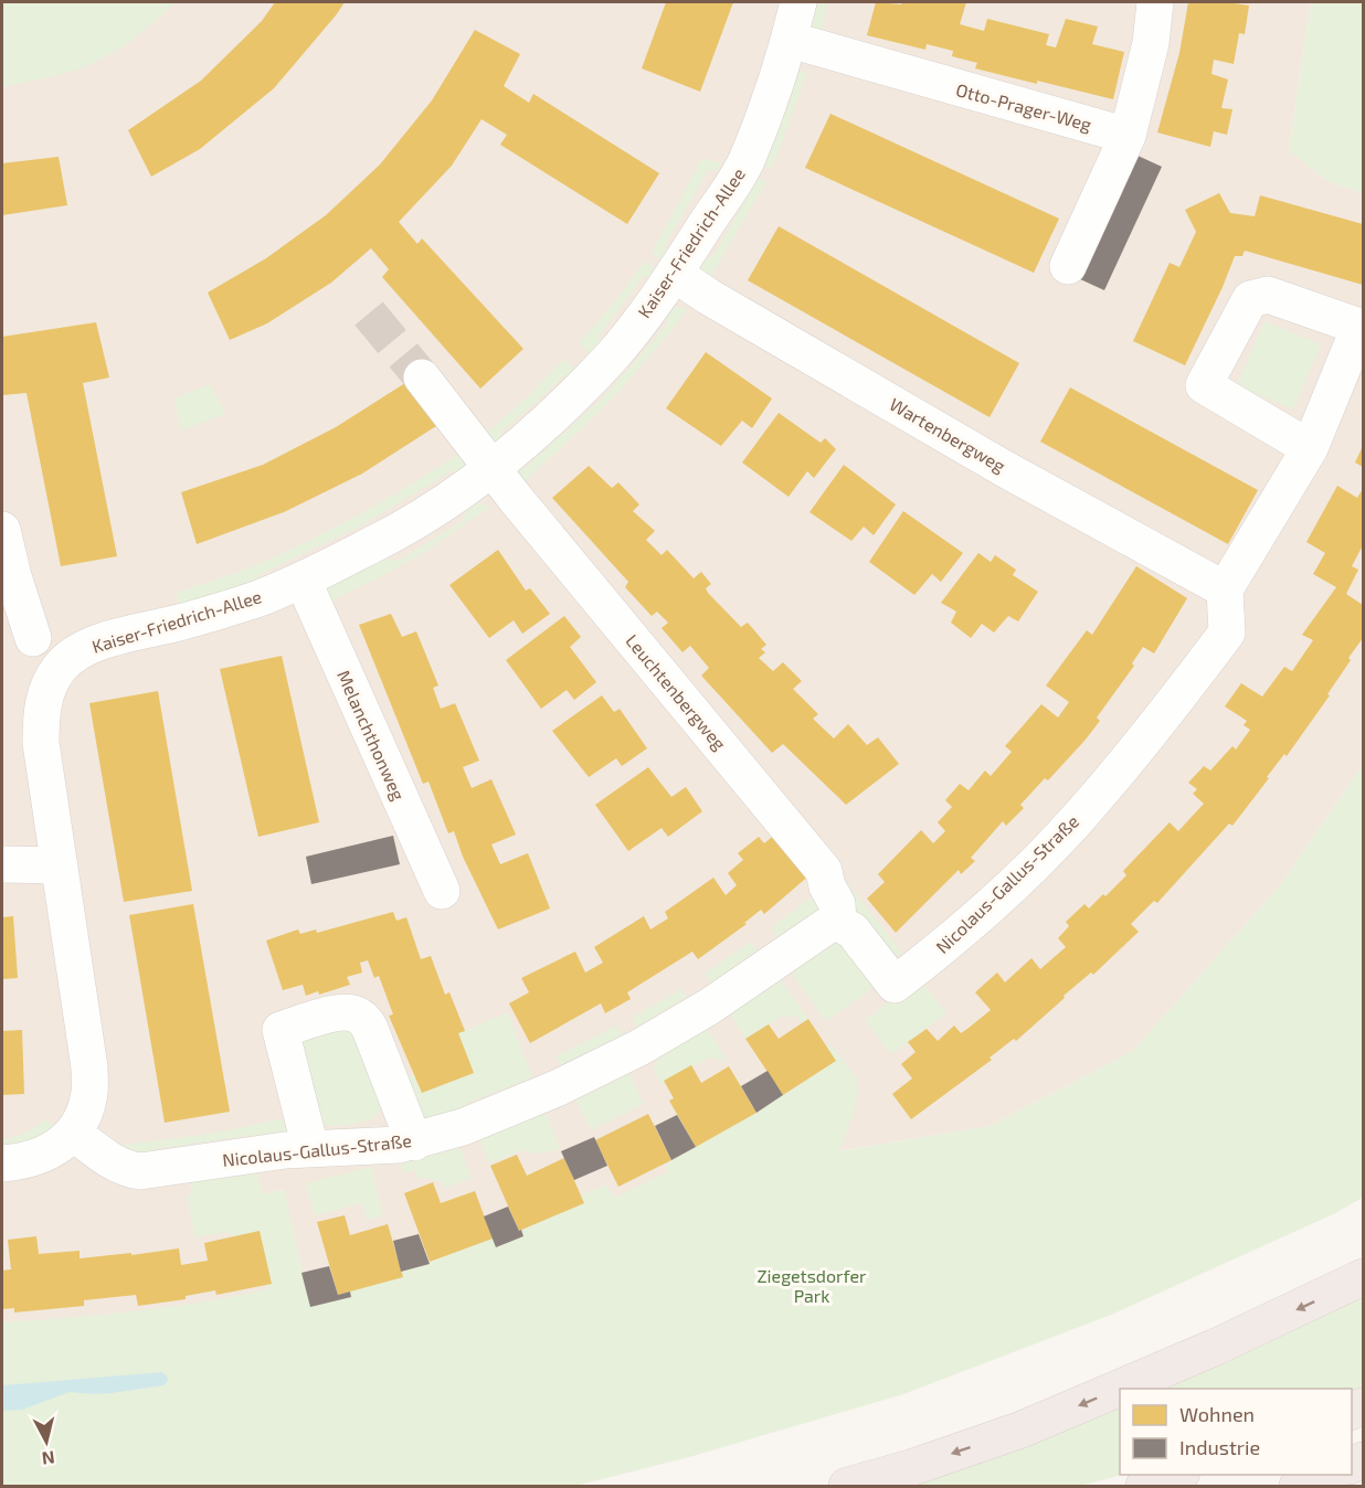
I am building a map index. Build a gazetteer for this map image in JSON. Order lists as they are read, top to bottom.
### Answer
{
  "streets": {
    "street": [
      "Otto-Prager-Weg",
      "Kaiser-Friedrich-Allee",
      "Wartenbergweg",
      "Leuchtenbergweg",
      "Melanchthonweg",
      "Nicolaus-Gallus-Straße"
    ]
  },
  "crossings": [
    ["Otto-Prager-Weg", "Kaiser-Friedrich-Allee"],
    ["Kaiser-Friedrich-Allee", "Wartenbergweg"],
    ["Kaiser-Friedrich-Allee", "Leuchtenbergweg"],
    ["Kaiser-Friedrich-Allee", "Melanchthonweg"],
    ["Kaiser-Friedrich-Allee", "Nicolaus-Gallus-Straße"],
    ["Wartenbergweg", "Nicolaus-Gallus-Straße"],
    ["Leuchtenbergweg", "Nicolaus-Gallus-Straße"]
  ],
  "parks": ["Ziegetsdorfer Park"],
  "legend": ["Wohnen", "Industrie"],
  "north": "bottom"
}
